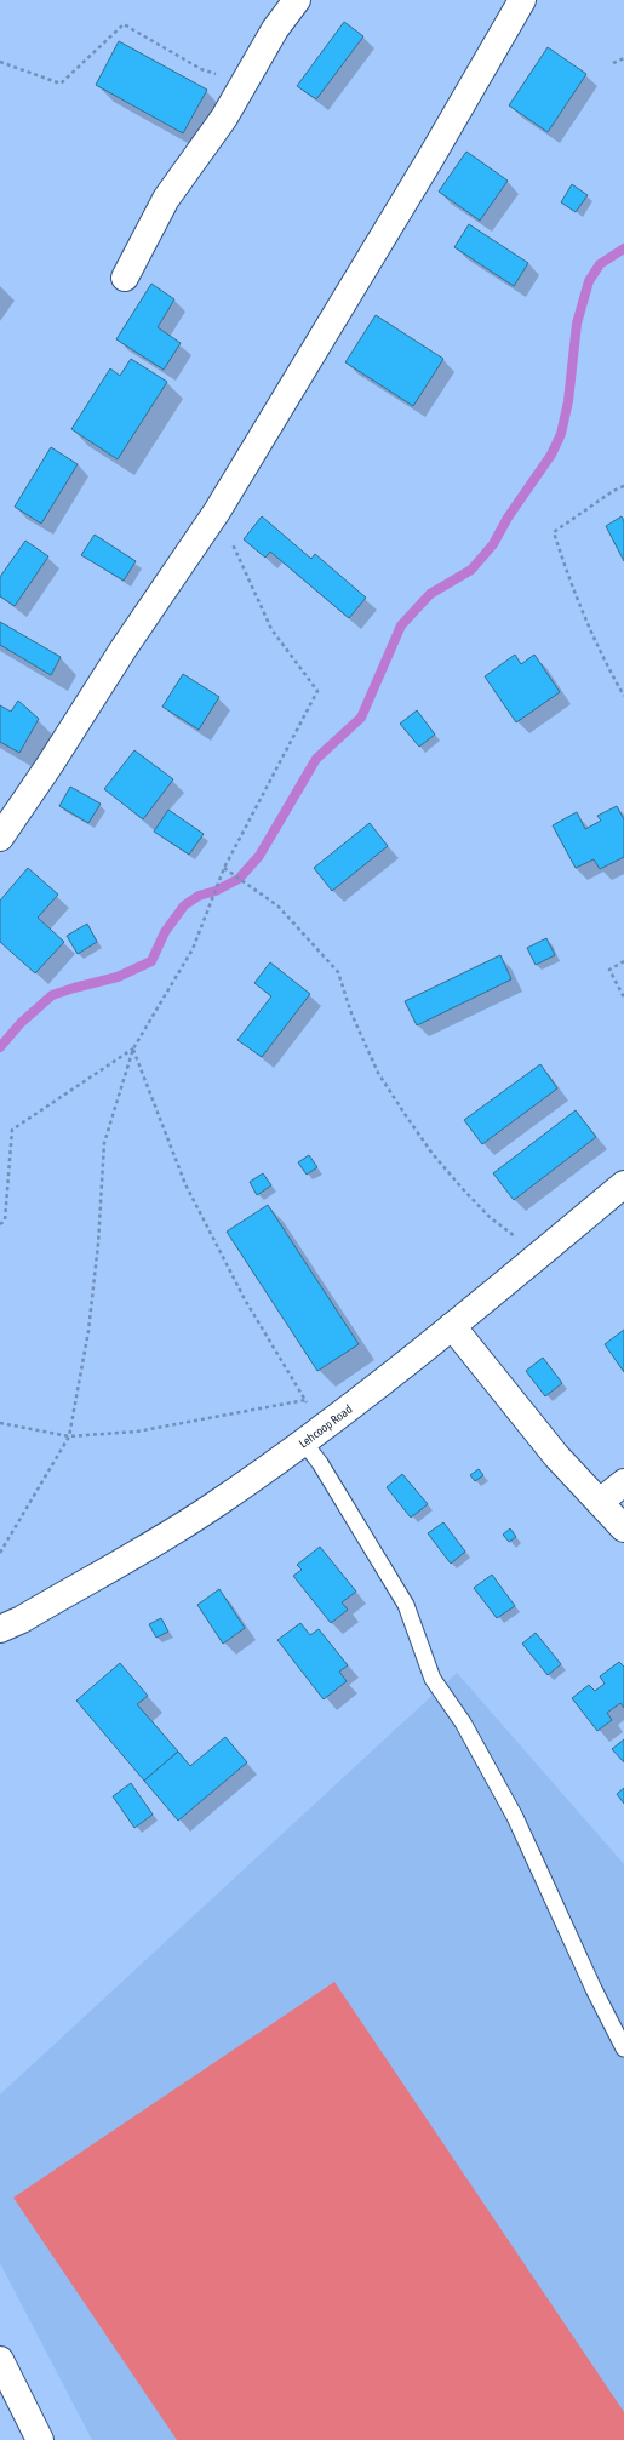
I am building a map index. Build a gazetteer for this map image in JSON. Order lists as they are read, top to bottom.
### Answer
{
  "streets": {
    "street": ["Lehcoop Road"]
  }
}
